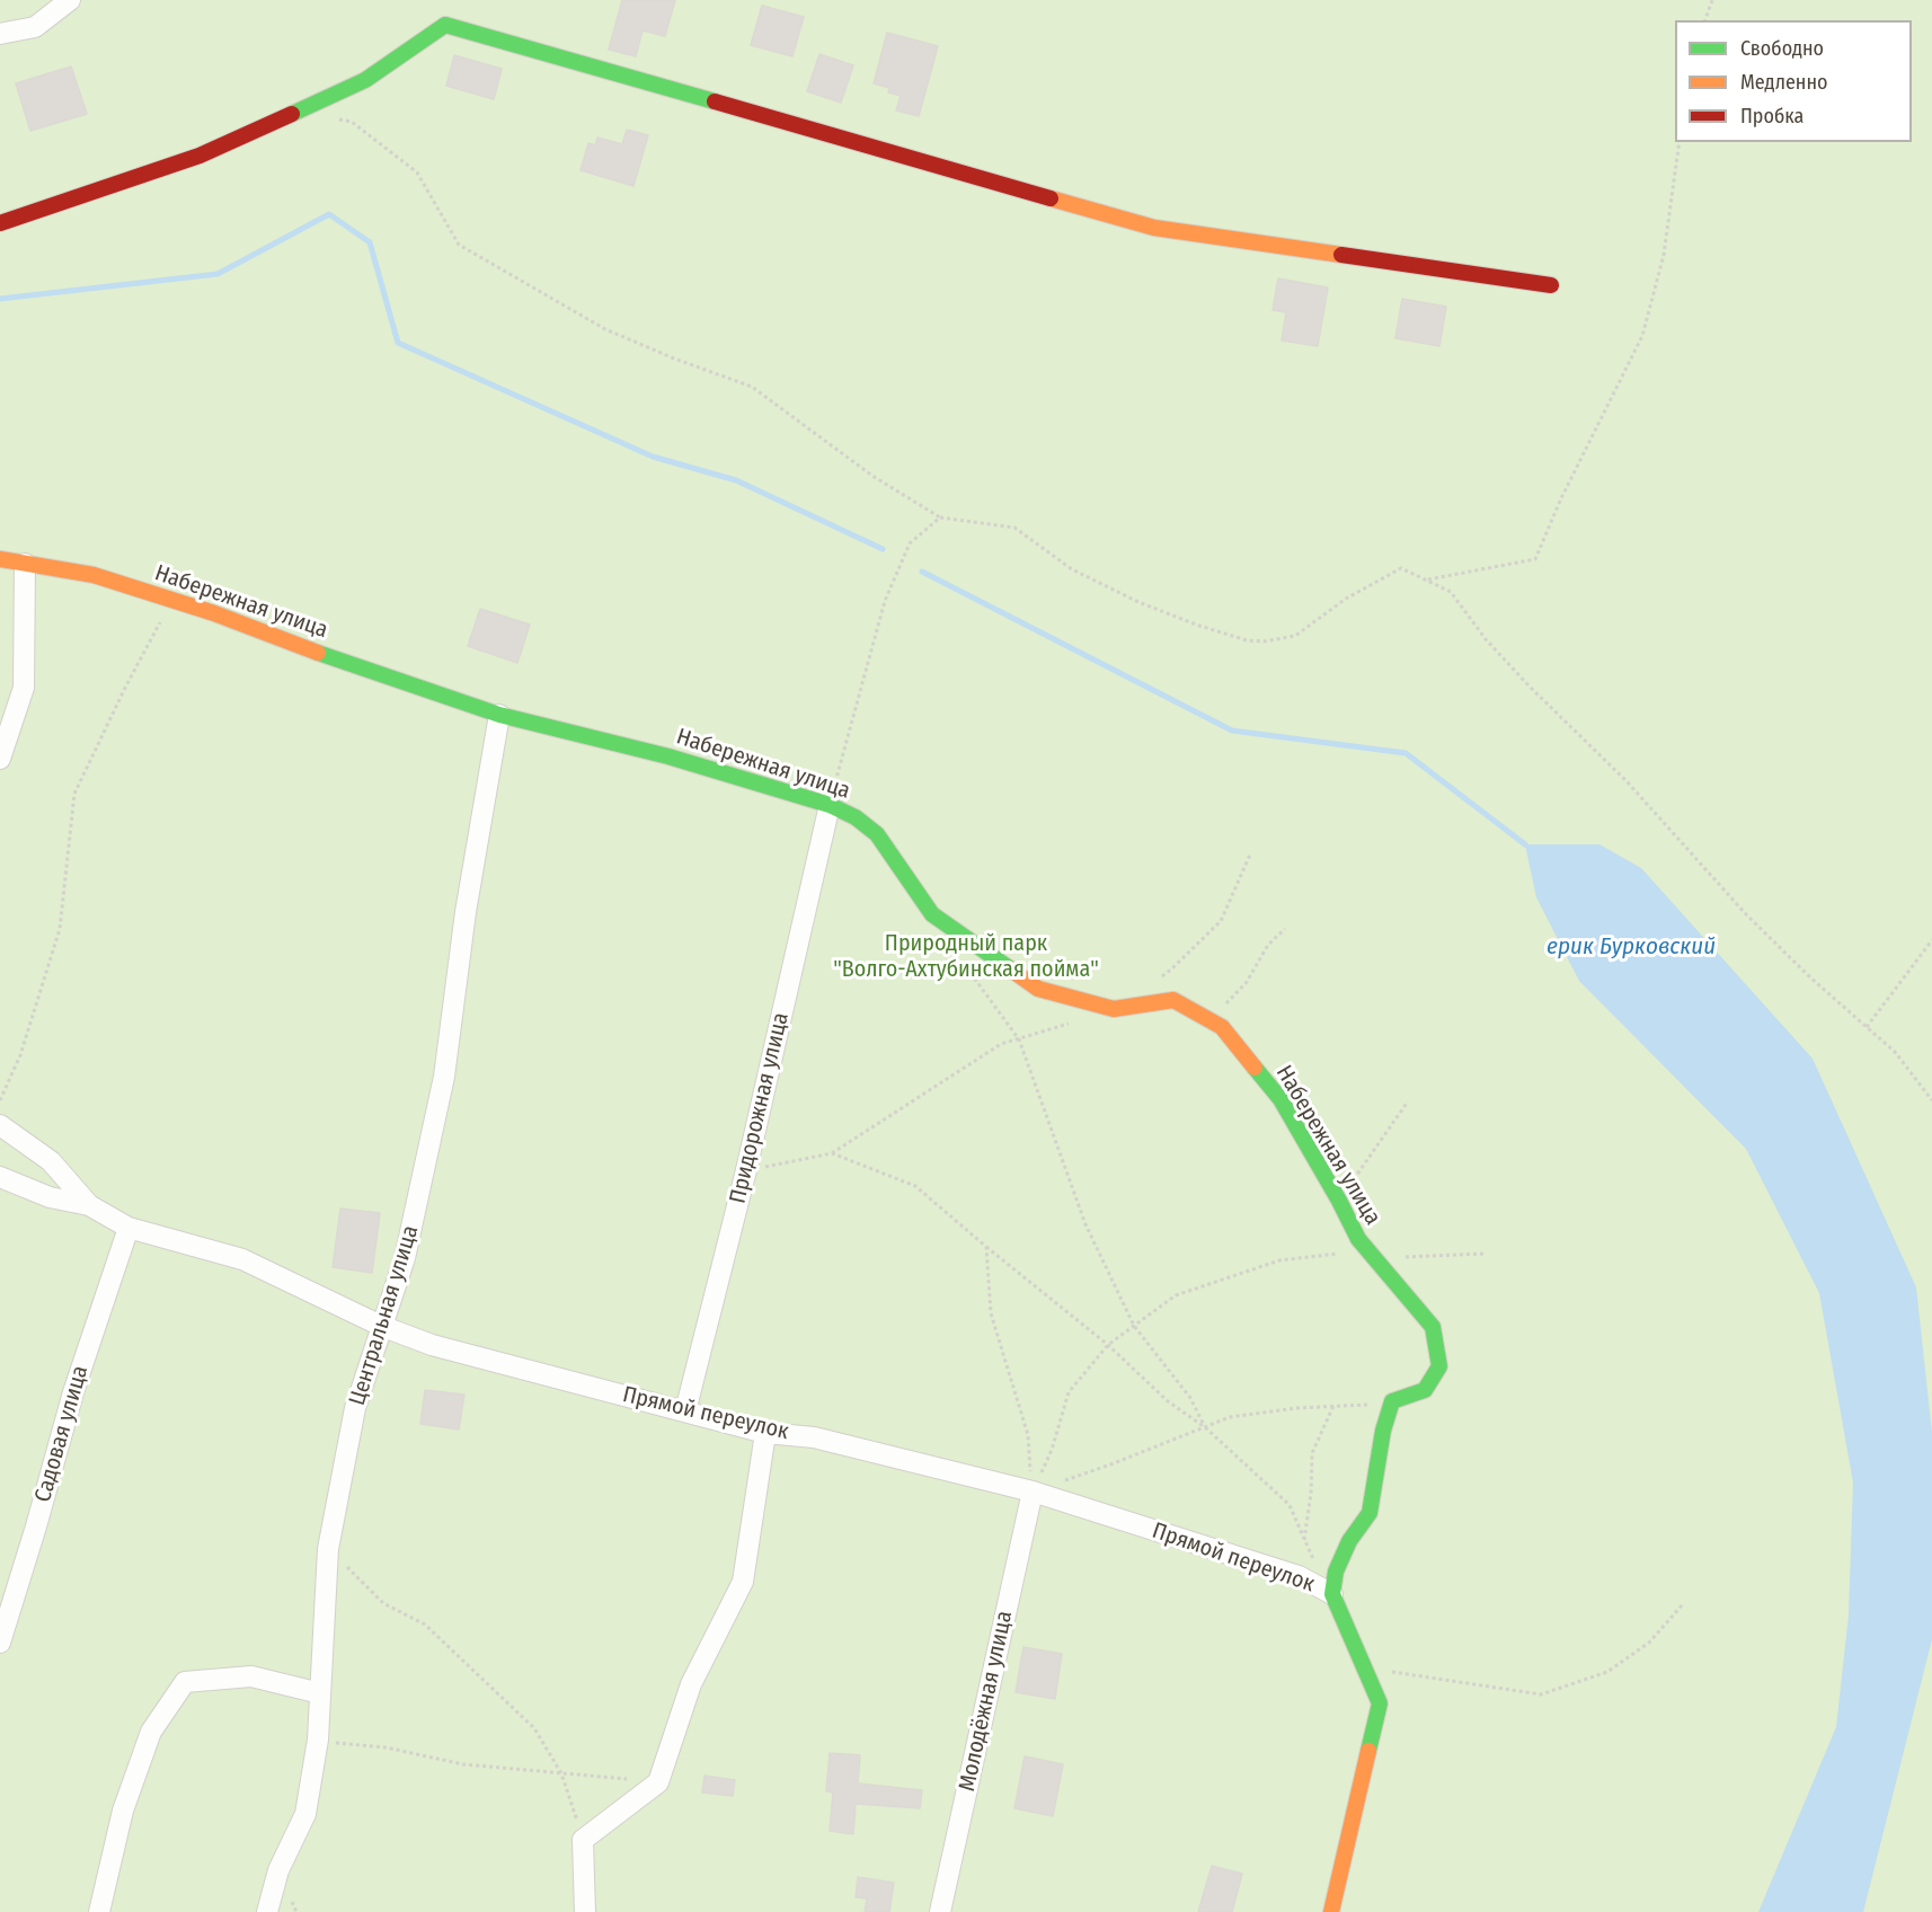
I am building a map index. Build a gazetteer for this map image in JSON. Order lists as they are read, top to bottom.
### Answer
{
  "streets": {
    "street": [
      "Набережная улица",
      "Придорожная улица",
      "Центральная улица",
      "Прямой переулок",
      "Садовая улица",
      "Молодёжная улица"
    ]
  },
  "crossings": [
    ["Набережная улица", "Придорожная улица"],
    ["Набережная улица", "Центральная улица"],
    ["Придорожная улица", "Прямой переулок"],
    ["Центральная улица", "Прямой переулок"],
    ["Прямой переулок", "Садовая улица"],
    ["Прямой переулок", "Молодёжная улица"]
  ],
  "water": ["ерик Бурковский"],
  "parks": ["Природный парк \"Волго-Ахтубинская пойма\""],
  "legend": ["Свободно", "Медленно", "Пробка"]
}
